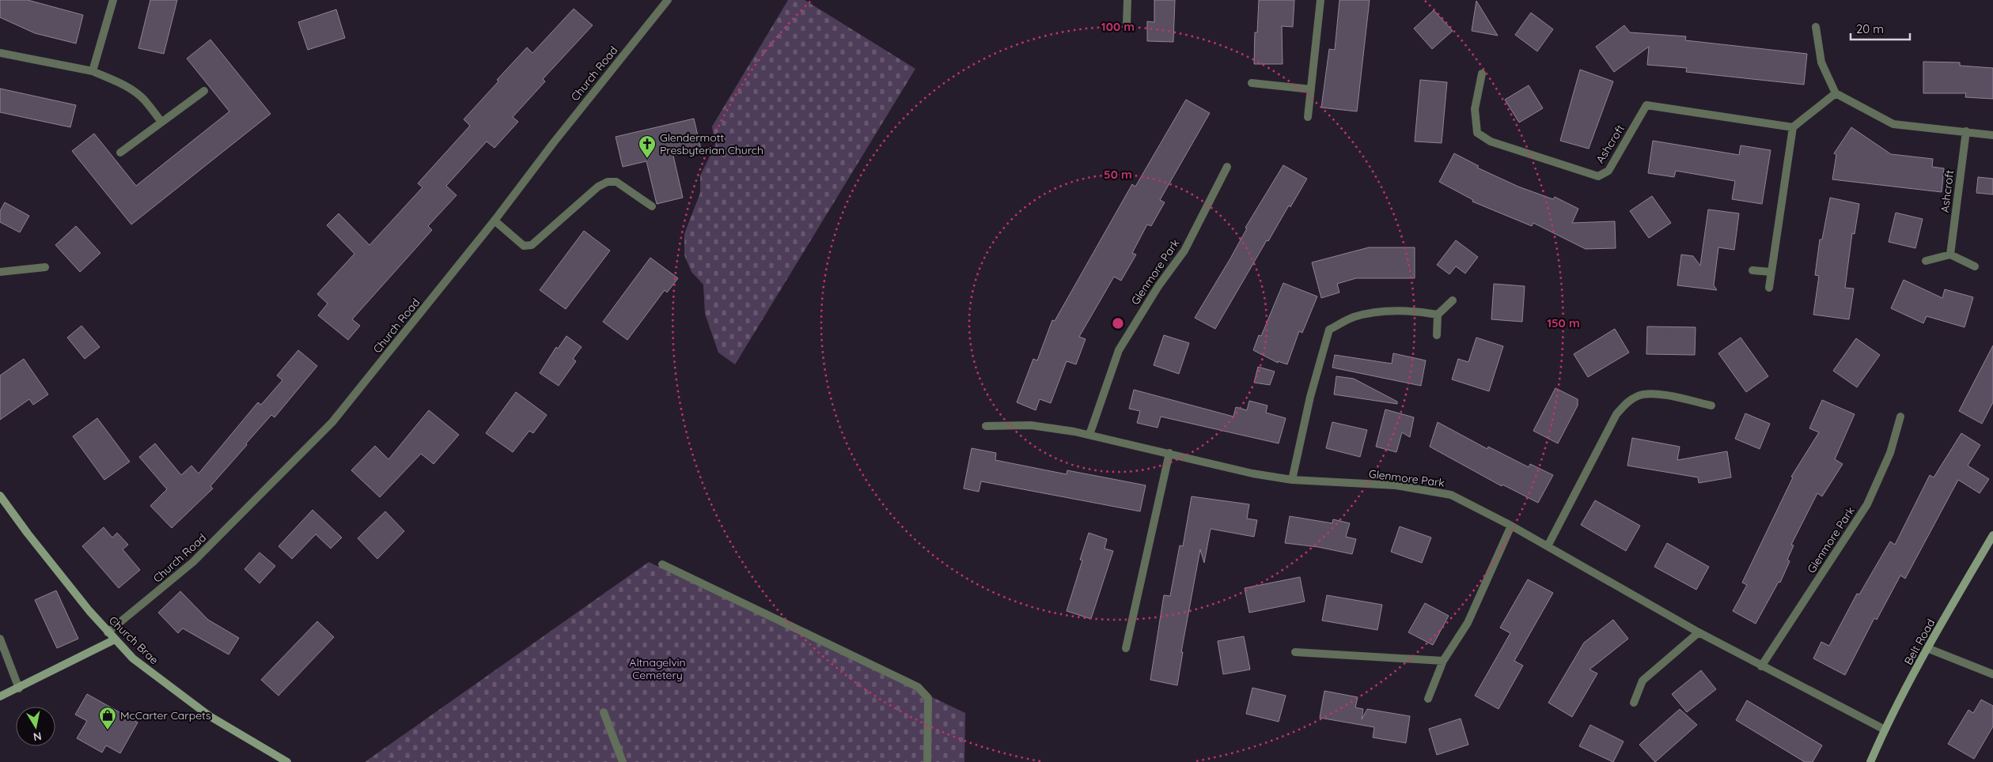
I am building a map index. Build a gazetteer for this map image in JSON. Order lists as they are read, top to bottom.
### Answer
{
  "streets": {
    "main road": ["Church Brae", "Belt Road"],
    "street": ["Church Road", "Ashcroft", "Glenmore Park"]
  },
  "crossings": [
    ["Church Road", "Church Brae"],
    ["Glenmore Park", "Belt Road"]
  ],
  "parks": ["Altnagelvin Cemetery"],
  "places": {
    "church": ["Glendermott Presbyterian Church"],
    "shop": ["McCarter Carpets"]
  },
  "scale_bar": "20 m",
  "north": "bottom",
  "rings": ["100 m", "50 m", "150 m"]
}
